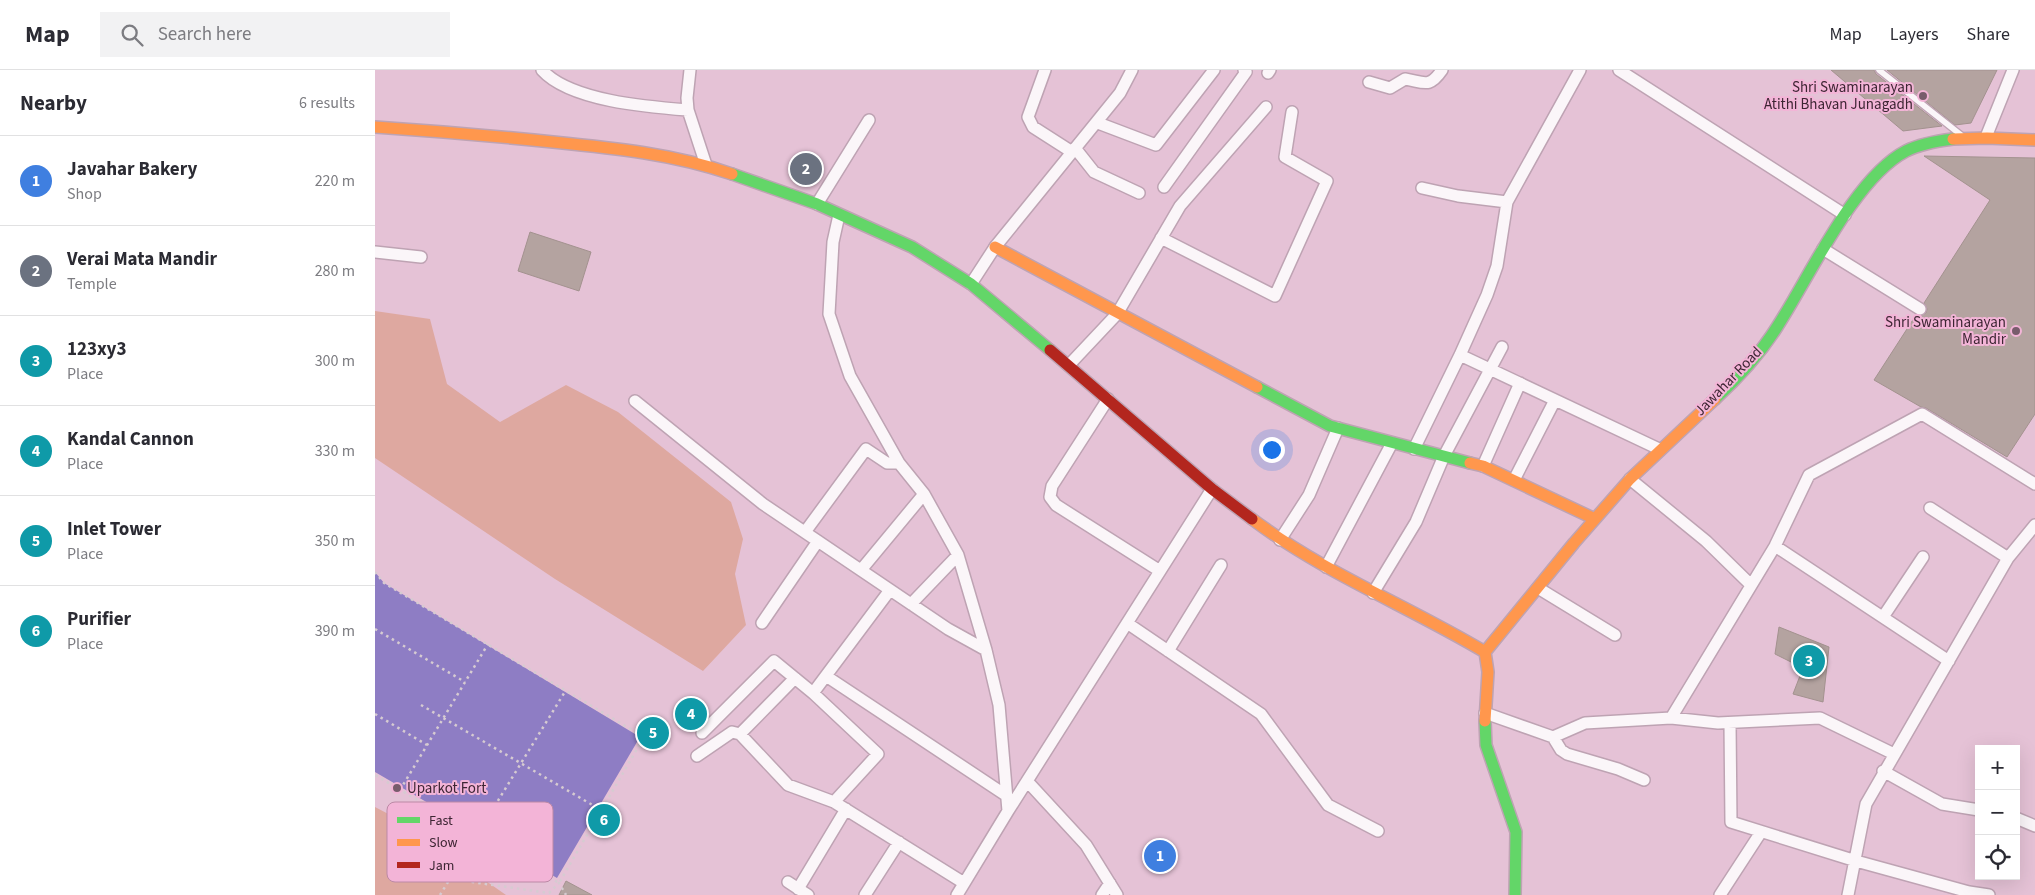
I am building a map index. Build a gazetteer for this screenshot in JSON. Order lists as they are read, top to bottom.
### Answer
{
  "streets": {
    "street": ["Jawahar Road"]
  },
  "places": ["Shri Swaminarayan Atithi Bhavan Junagadh", "Shri Swaminarayan Mandir", "Uparkot Fort"],
  "legend": ["Fast", "Slow", "Jam"],
  "page": {
    "header": "Map",
    "search": "Search here",
    "nav": ["Map", "Layers", "Share"],
    "heading": ["Nearby", "6 results"],
    "list": [
      {
        "mark": "1",
        "name": "Javahar Bakery",
        "note": "Shop",
        "value": "220 m"
      },
      {
        "mark": "2",
        "name": "Verai Mata Mandir",
        "note": "Temple",
        "value": "280 m"
      },
      {
        "mark": "3",
        "name": "123xy3",
        "note": "Place",
        "value": "300 m"
      },
      {
        "mark": "4",
        "name": "Kandal Cannon",
        "note": "Place",
        "value": "330 m"
      },
      {
        "mark": "5",
        "name": "Inlet Tower",
        "note": "Place",
        "value": "350 m"
      },
      {
        "mark": "6",
        "name": "Purifier",
        "note": "Place",
        "value": "390 m"
      }
    ],
    "pins": [
      "2",
      "3",
      "4",
      "5",
      "6",
      "1"
    ],
    "map_buttons": ["+", "−"]
  }
}
